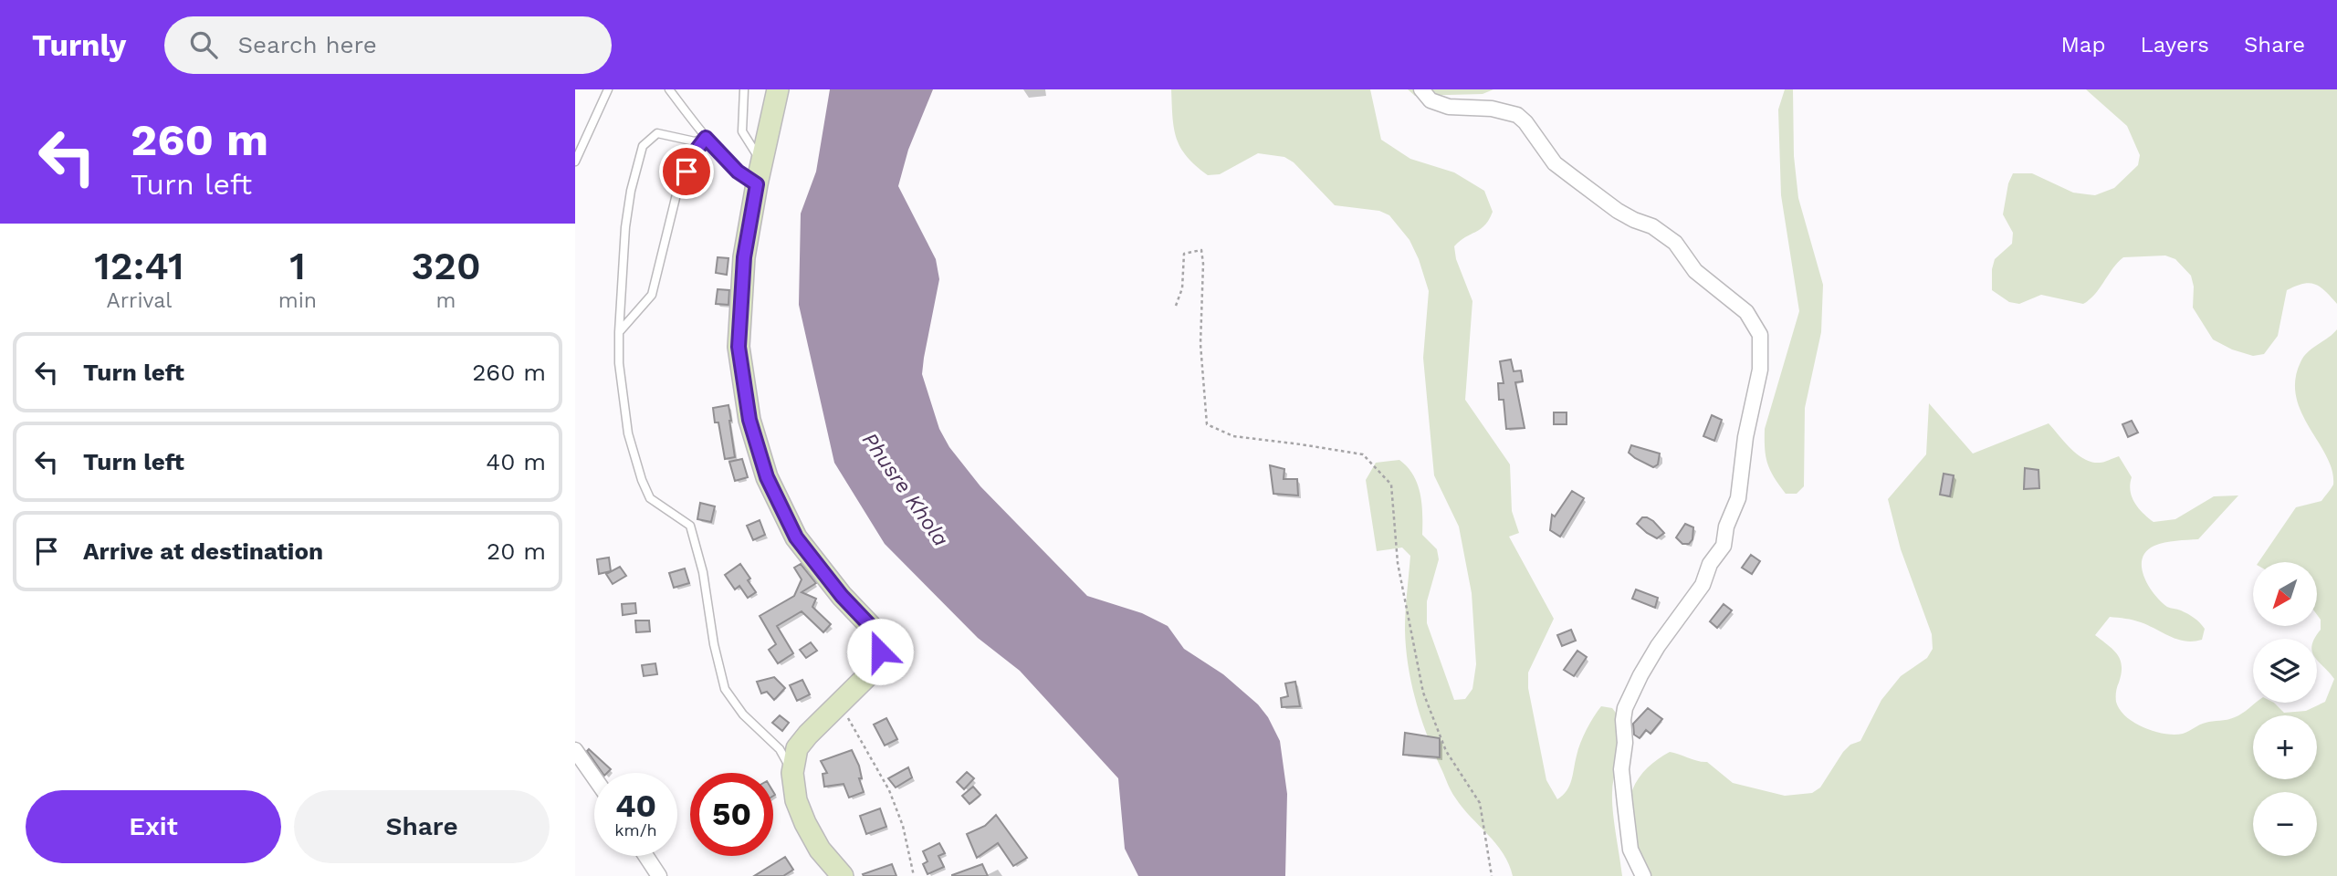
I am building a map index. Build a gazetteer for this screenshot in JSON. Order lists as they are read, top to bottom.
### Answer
{
  "water": ["Phusre Khola"],
  "north": "bottom left",
  "page": {
    "header": "Turnly",
    "search": "Search here",
    "nav": ["Map", "Layers", "Share"],
    "turn": ["260 m", "Turn left"],
    "eta": [
      "12:41",
      "Arrival",
      "1",
      "min",
      "320",
      "m"
    ],
    "list": [
      {
        "name": "Turn left",
        "value": "260 m"
      },
      {
        "name": "Turn left",
        "value": "40 m"
      },
      {
        "name": "Arrive at destination",
        "value": "20 m"
      }
    ],
    "map_buttons": ["+", "−"],
    "speed": "40 km/h",
    "limit": "50",
    "buttons": ["Exit", "Share"]
  }
}
